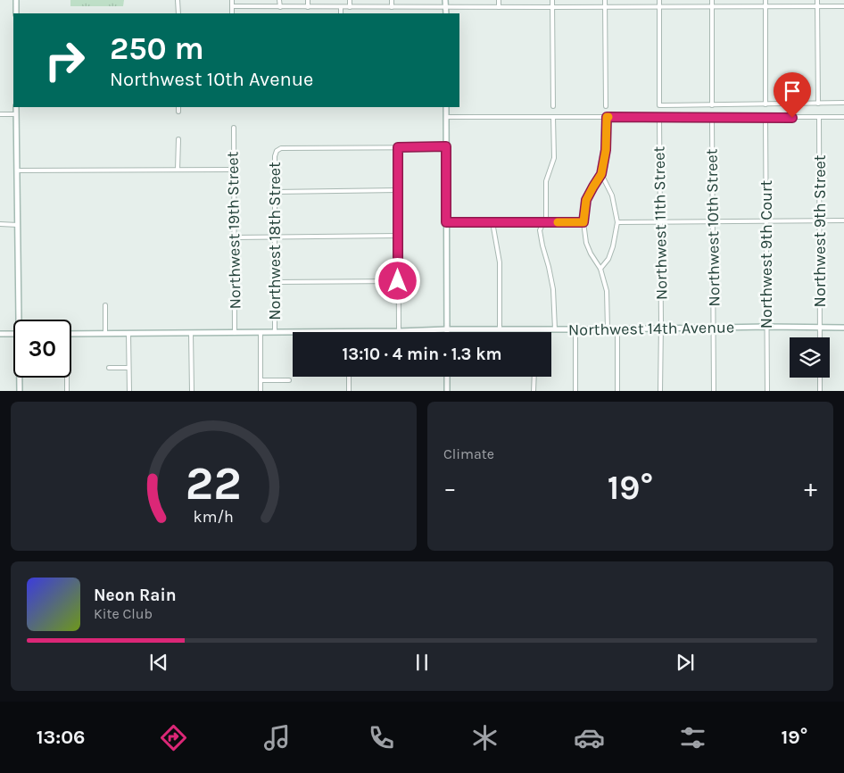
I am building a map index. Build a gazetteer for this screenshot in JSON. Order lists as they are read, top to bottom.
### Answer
{
  "streets": {
    "street": [
      "Northwest 11th Street",
      "Northwest 10th Street",
      "Northwest 19th Street",
      "Northwest 9th Street",
      "Northwest 18th Street",
      "Northwest 9th Court",
      "Northwest 14th Avenue"
    ]
  },
  "crossings": [
    ["Northwest 11th Street", "Northwest 14th Avenue"],
    ["Northwest 10th Street", "Northwest 14th Avenue"],
    ["Northwest 19th Street", "Northwest 14th Avenue"],
    ["Northwest 9th Street", "Northwest 14th Avenue"],
    ["Northwest 18th Street", "Northwest 14th Avenue"],
    ["Northwest 9th Court", "Northwest 14th Avenue"]
  ],
  "page": {
    "turn": ["250 m", "Northwest 10th Avenue"],
    "limit": "30",
    "trip": "13:10 · 4 min · 1.3 km",
    "tile": "Climate",
    "heat": ["−", "19°", "+"],
    "song": ["Neon Rain", "Kite Club"],
    "tabs": ["13:06", "19°"],
    "gauge": ["22", "km/h"]
  }
}
